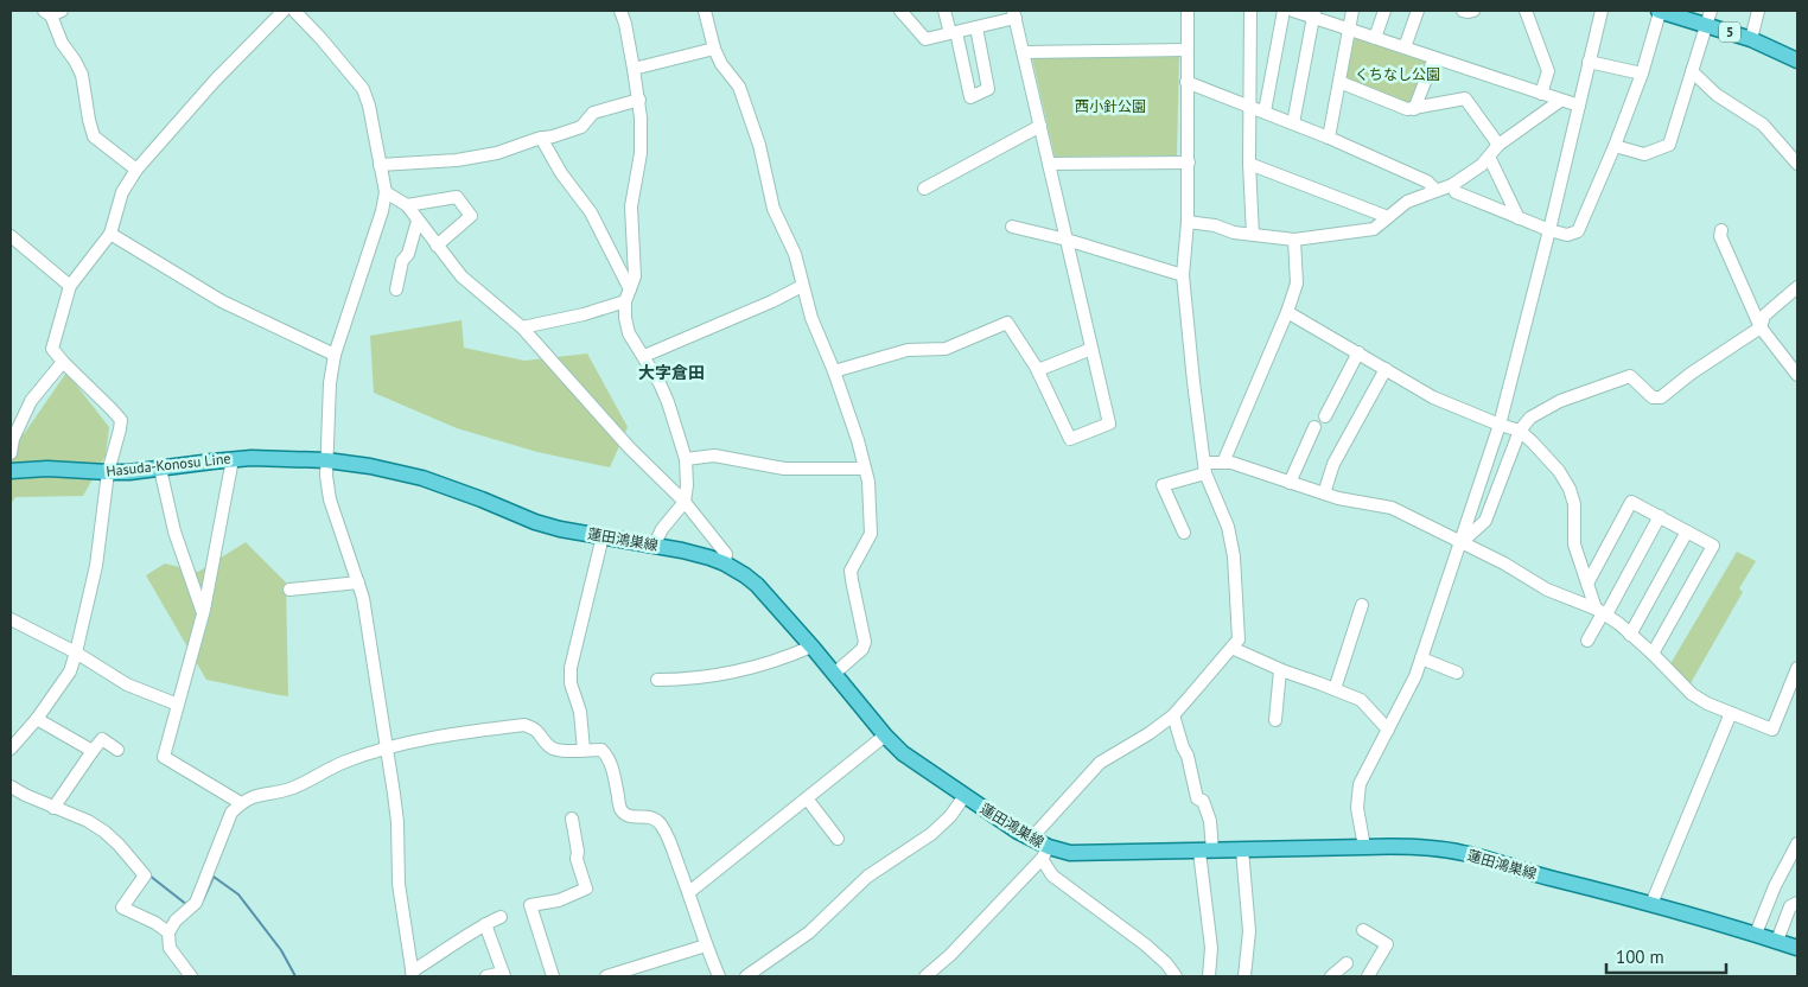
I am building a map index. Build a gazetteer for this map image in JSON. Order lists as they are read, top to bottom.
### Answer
{
  "streets": {
    "main road": ["5", "Hasuda-Konosu Line", "蓮田鴻巣線"]
  },
  "crossings": [
    ["Hasuda-Konosu Line", "蓮田鴻巣線"]
  ],
  "districts": ["大字倉田"],
  "parks": ["くちなし公園", "西小針公園"],
  "scale_bar": "100 m"
}
